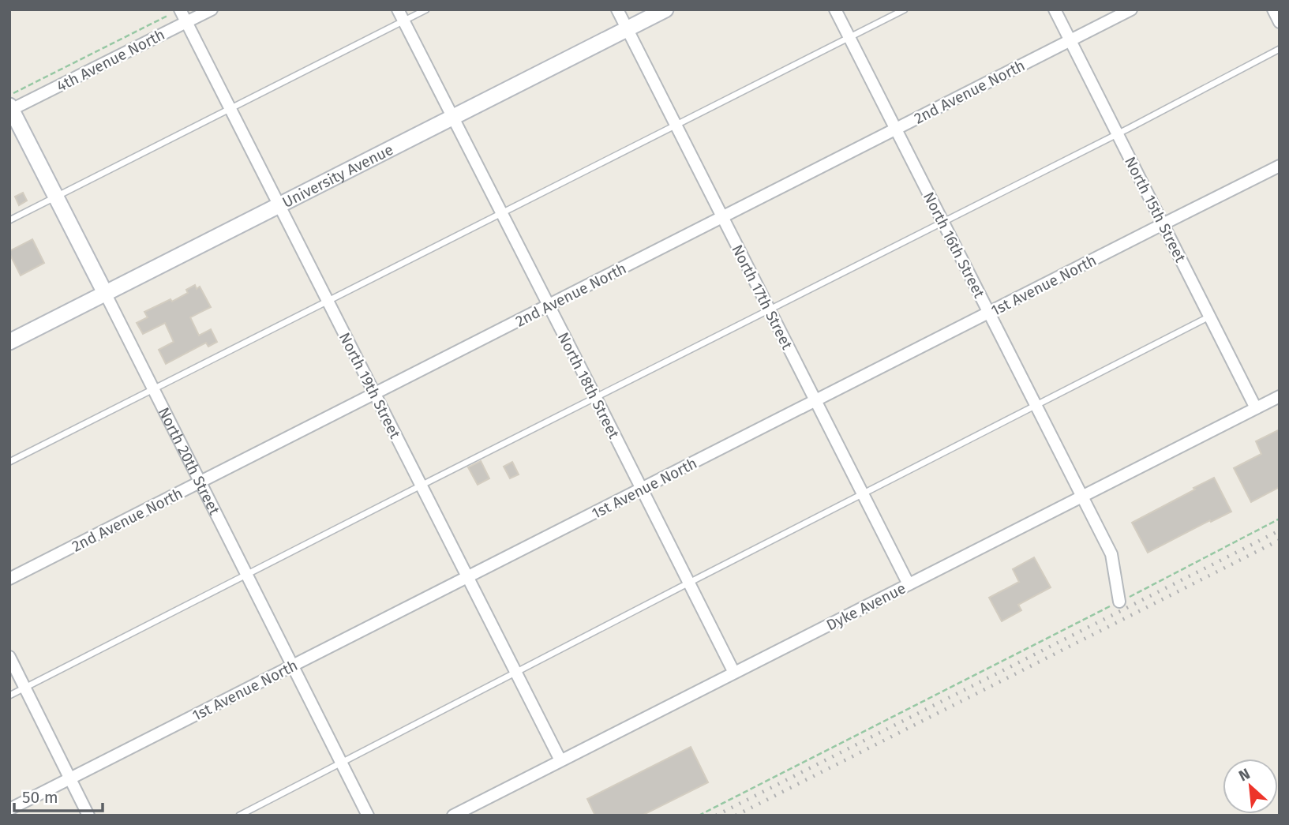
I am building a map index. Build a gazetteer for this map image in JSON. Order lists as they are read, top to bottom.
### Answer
{
  "streets": {
    "street": [
      "4th Avenue North",
      "2nd Avenue North",
      "University Avenue",
      "North 15th Street",
      "North 16th Street",
      "1st Avenue North",
      "North 17th Street",
      "North 19th Street",
      "North 18th Street",
      "North 20th Street",
      "Dyke Avenue"
    ]
  },
  "crossings": [
    ["4th Avenue North", "North 19th Street"],
    ["4th Avenue North", "North 20th Street"],
    ["2nd Avenue North", "North 15th Street"],
    ["2nd Avenue North", "North 16th Street"],
    ["2nd Avenue North", "North 17th Street"],
    ["2nd Avenue North", "North 19th Street"],
    ["2nd Avenue North", "North 18th Street"],
    ["2nd Avenue North", "North 20th Street"],
    ["University Avenue", "North 17th Street"],
    ["University Avenue", "North 19th Street"],
    ["University Avenue", "North 18th Street"],
    ["University Avenue", "North 20th Street"],
    ["North 15th Street", "1st Avenue North"],
    ["North 15th Street", "Dyke Avenue"],
    ["North 16th Street", "1st Avenue North"],
    ["North 16th Street", "Dyke Avenue"],
    ["1st Avenue North", "North 17th Street"],
    ["1st Avenue North", "North 19th Street"],
    ["1st Avenue North", "North 18th Street"],
    ["1st Avenue North", "North 20th Street"],
    ["North 17th Street", "Dyke Avenue"],
    ["North 19th Street", "Dyke Avenue"],
    ["North 18th Street", "Dyke Avenue"]
  ],
  "scale_bar": "50 m",
  "north": "top left"
}
